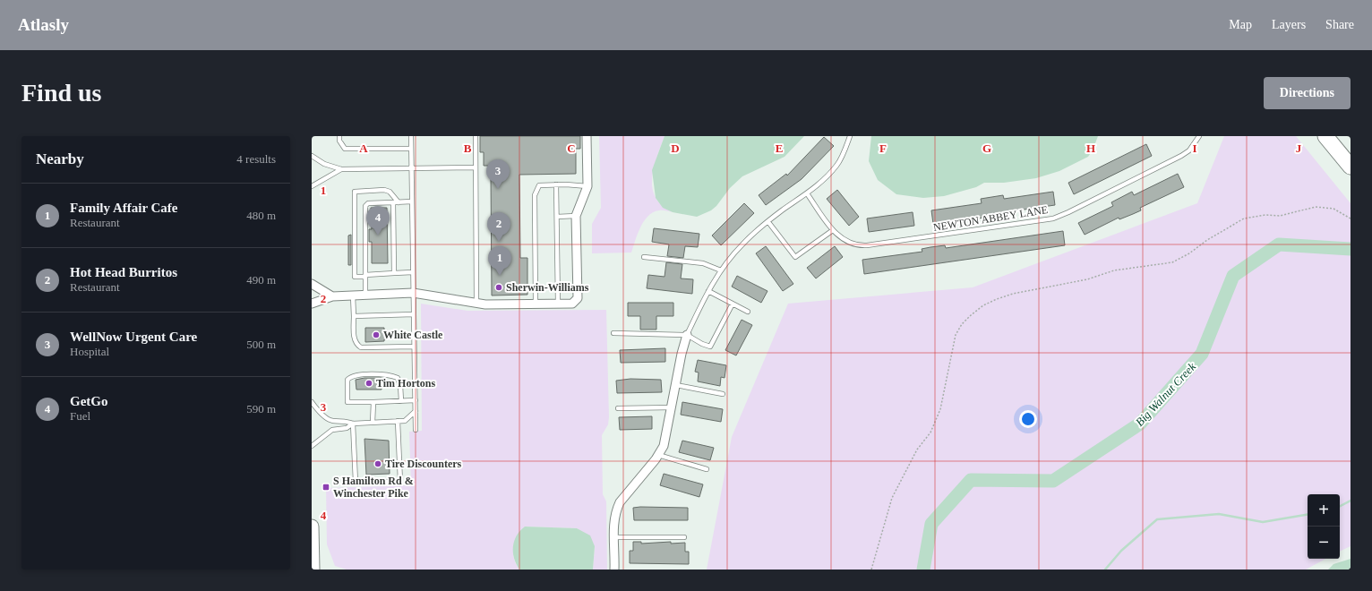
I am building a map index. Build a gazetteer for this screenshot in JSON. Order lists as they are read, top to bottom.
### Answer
{
  "streets": {
    "lane": ["NEWTON ABBEY LANE"]
  },
  "water": ["Big Walnut Creek"],
  "places": {
    "other": [
      "Sherwin-Williams",
      "White Castle",
      "Tim Hortons",
      "Tire Discounters"
    ],
    "transit": ["S Hamilton Rd & Winchester Pike"]
  },
  "page": {
    "header": "Atlasly",
    "nav": ["Map", "Layers", "Share"],
    "buttons": "Directions",
    "title": "Find us",
    "heading": ["Nearby", "4 results"],
    "pins": [
      "3",
      "4",
      "2",
      "1"
    ],
    "list": [
      {
        "mark": "1",
        "name": "Family Affair Cafe",
        "note": "Restaurant",
        "value": "480 m"
      },
      {
        "mark": "2",
        "name": "Hot Head Burritos",
        "note": "Restaurant",
        "value": "490 m"
      },
      {
        "mark": "3",
        "name": "WellNow Urgent Care",
        "note": "Hospital",
        "value": "500 m"
      },
      {
        "mark": "4",
        "name": "GetGo",
        "note": "Fuel",
        "value": "590 m"
      }
    ],
    "map_buttons": ["+", "−"]
  },
  "grid": {
    "columns": [
      "A",
      "B",
      "C",
      "D",
      "E",
      "F",
      "G",
      "H",
      "I",
      "J"
    ],
    "rows": [
      "1",
      "2",
      "3",
      "4"
    ]
  }
}
